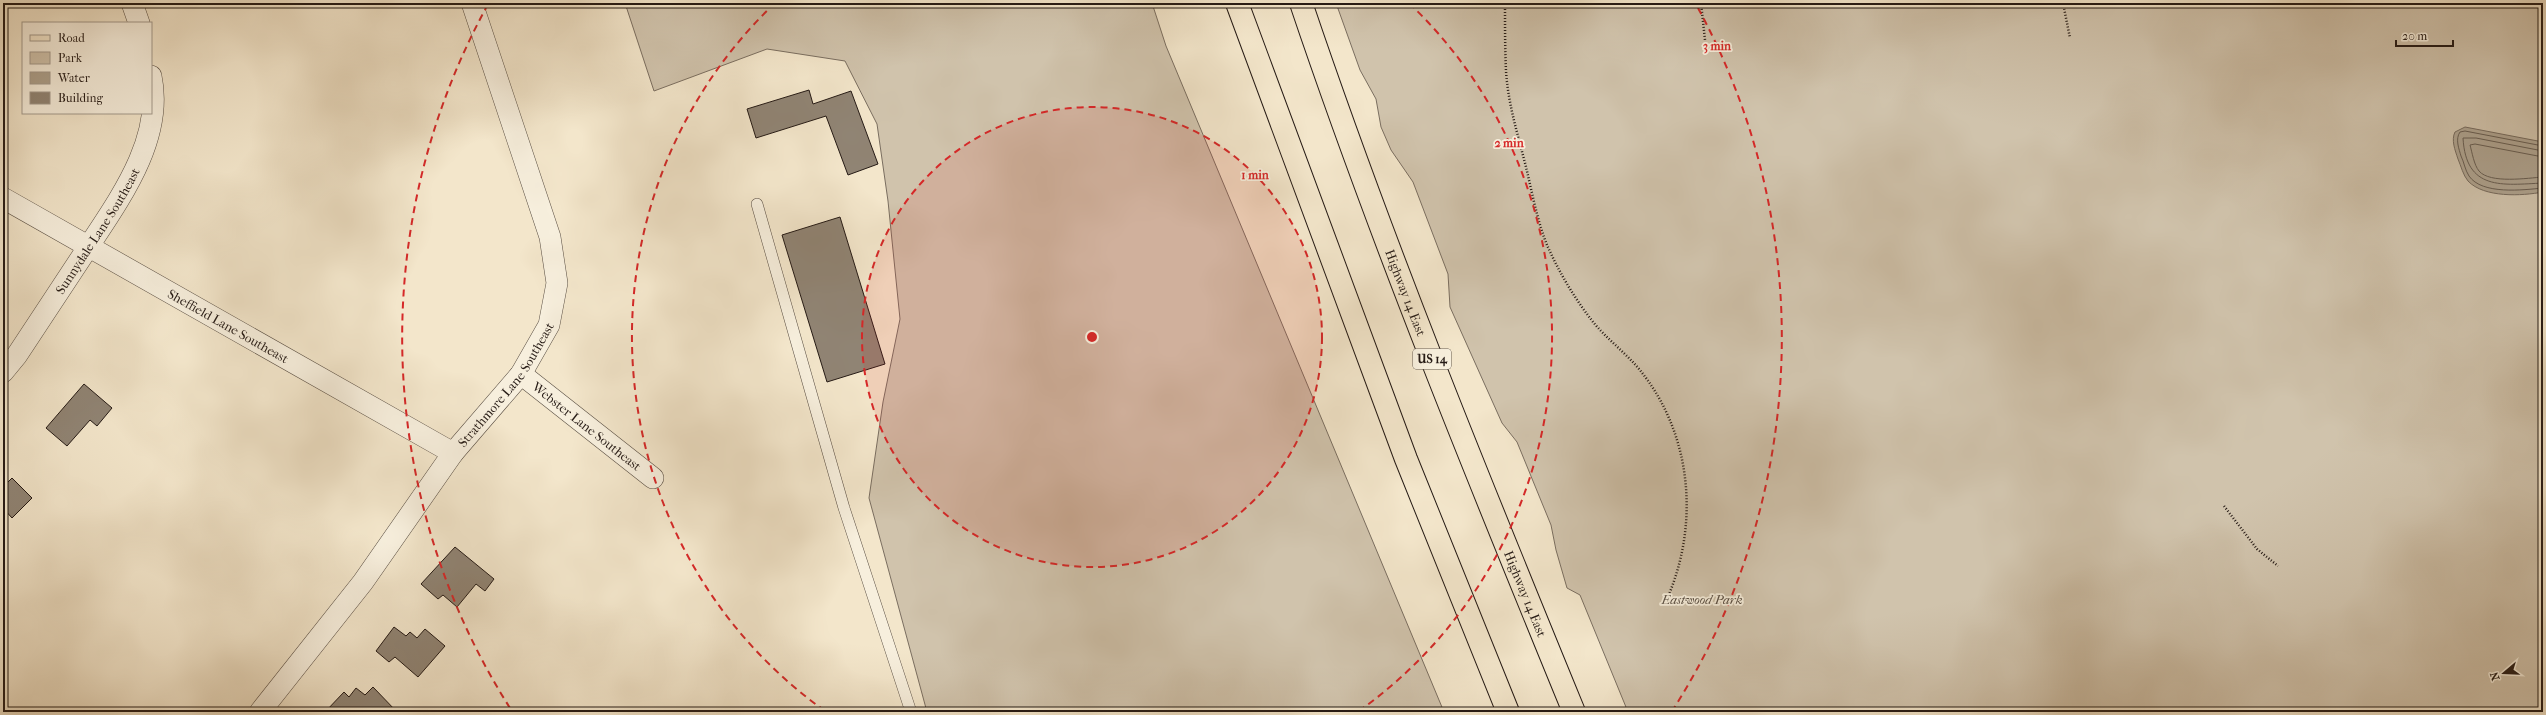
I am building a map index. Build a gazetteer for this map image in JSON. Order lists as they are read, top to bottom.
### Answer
{
  "streets": {
    "main road": ["Highway 14 East", "US 14"],
    "street": [
      "Sunnydale Lane Southeast",
      "Sheffield Lane Southeast",
      "Strathmore Lane Southeast",
      "Webster Lane Southeast"
    ]
  },
  "crossings": [
    ["Sunnydale Lane Southeast", "Sheffield Lane Southeast"],
    ["Sheffield Lane Southeast", "Strathmore Lane Southeast"],
    ["Strathmore Lane Southeast", "Webster Lane Southeast"]
  ],
  "parks": ["Eastwood Park"],
  "legend": [
    "Road",
    "Park",
    "Water",
    "Building"
  ],
  "scale_bar": "20 m",
  "north": "left",
  "rings": ["3 min", "2 min", "1 min"]
}
